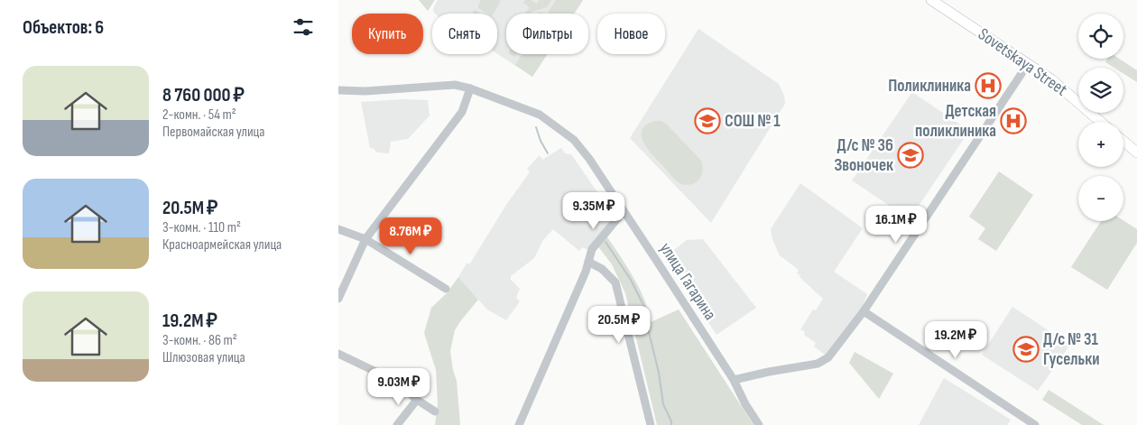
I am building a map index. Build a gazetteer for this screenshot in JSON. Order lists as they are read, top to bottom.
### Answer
{
  "streets": {
    "main road": ["Sovetskaya Street"],
    "street": ["улица Гагарина"]
  },
  "places": {
    "hospital": ["Поликлиника", "Детская поликлиника"],
    "school or university": ["СОШ № 1", "Д/с № 36 Звоночек", "Д/с № 31 Гусельки"]
  },
  "page": {
    "heading": "Объектов: 6",
    "map_buttons": ["+", "−"],
    "chip": [
      "Купить",
      "Снять",
      "Фильтры",
      "Новое"
    ],
    "list": [
      {
        "name": "8 760 000 ₽",
        "note": "2-комн. · 54 m² · Первомайская улица"
      },
      {
        "name": "20.5M ₽",
        "note": "3-комн. · 110 m² · Красноармейская улица"
      },
      {
        "name": "19.2M ₽",
        "note": "3-комн. · 86 m² · Шлюзовая улица"
      }
    ],
    "price": [
      "9.35M ₽",
      "16.1M ₽",
      "8.76M ₽",
      "20.5M ₽",
      "19.2M ₽",
      "9.03M ₽"
    ]
  }
}
